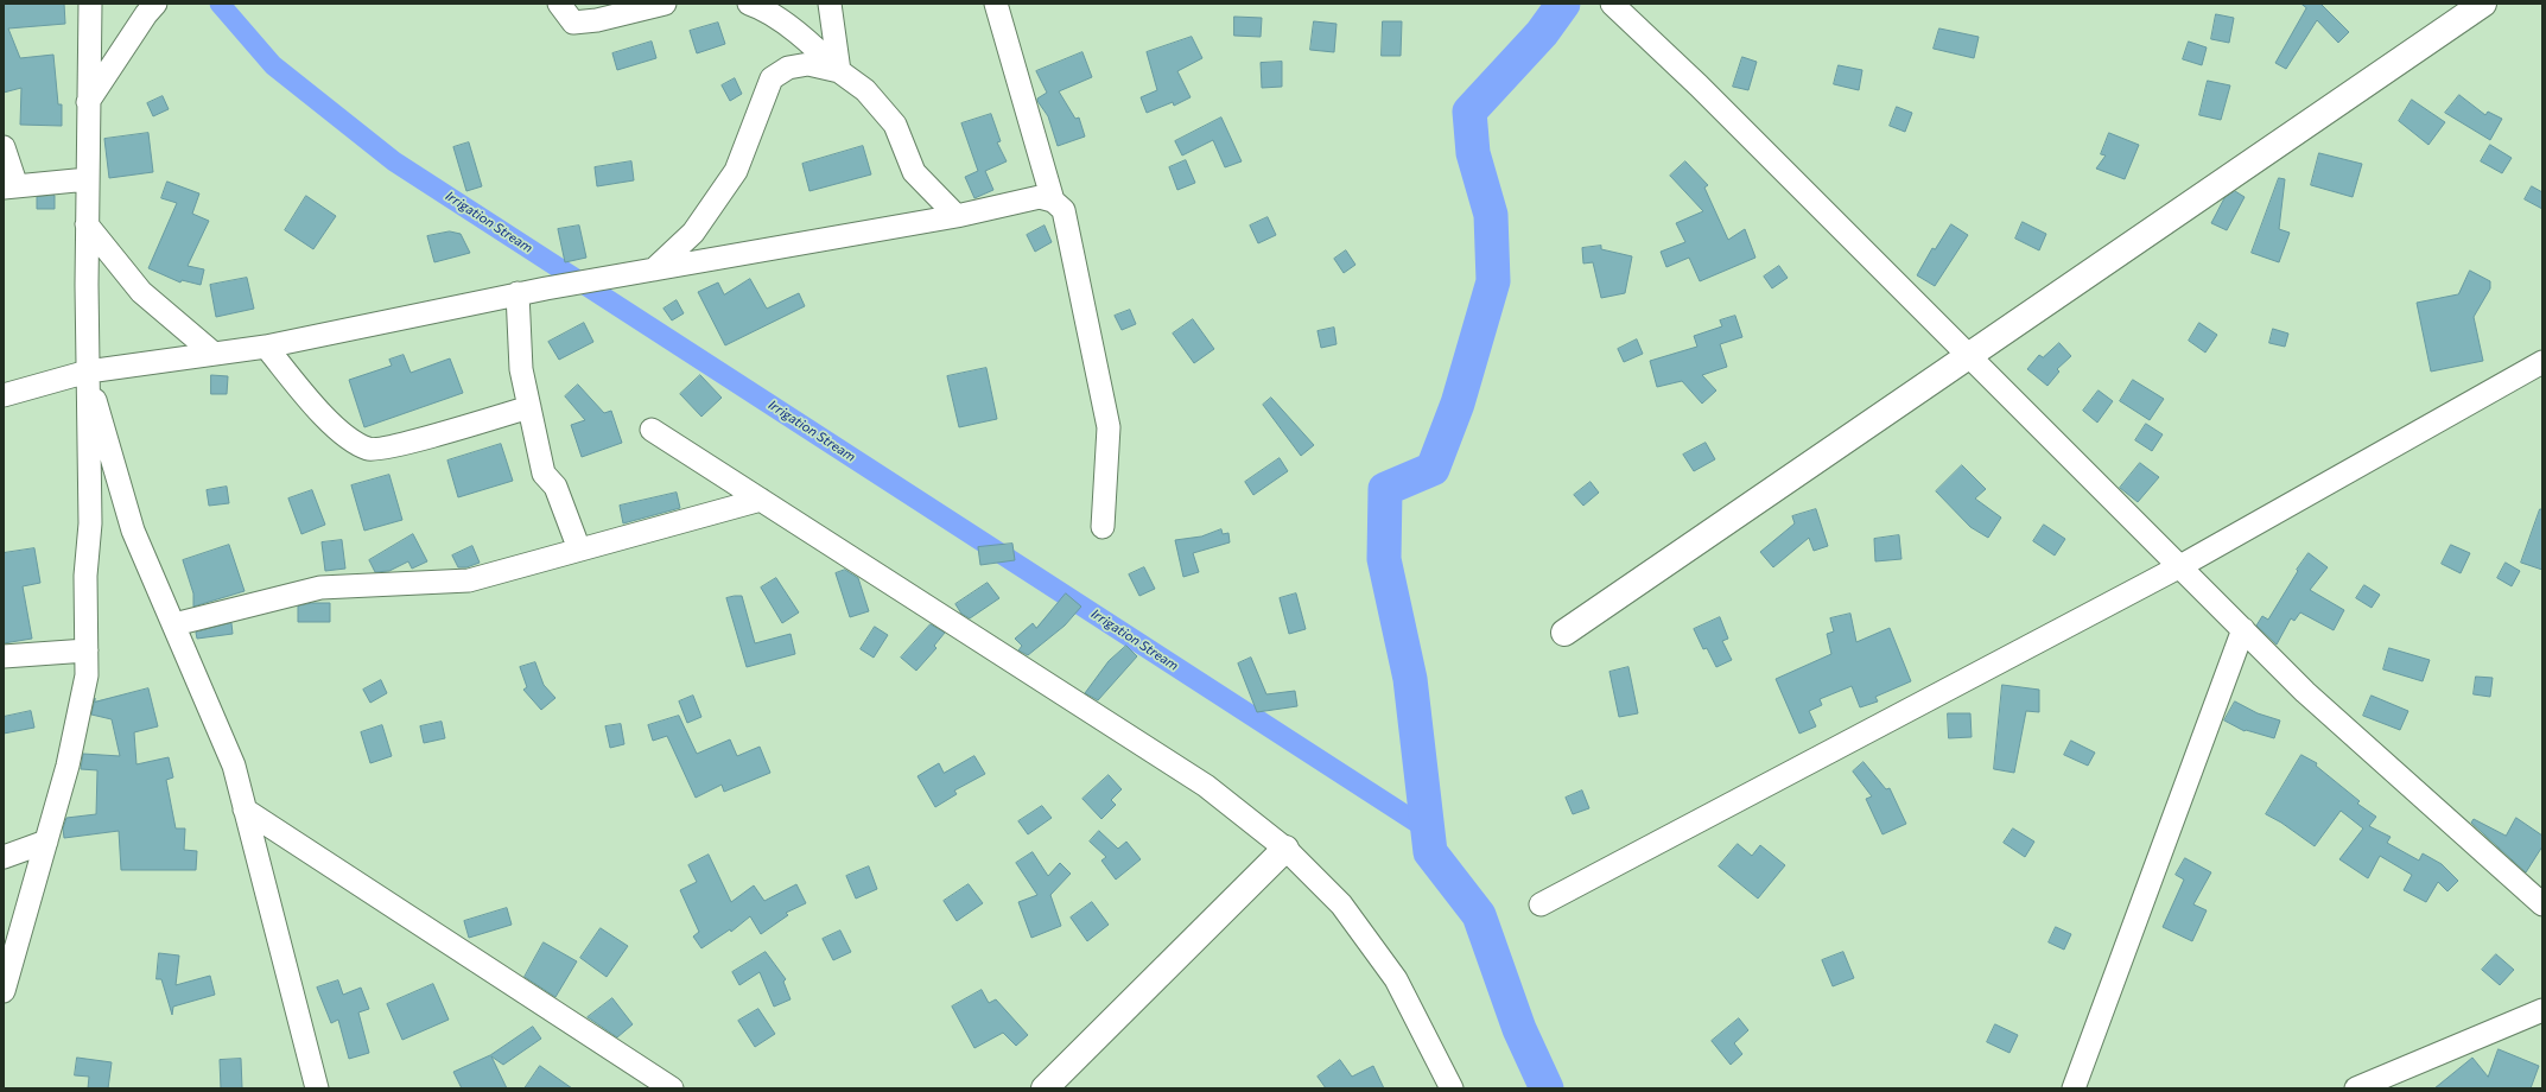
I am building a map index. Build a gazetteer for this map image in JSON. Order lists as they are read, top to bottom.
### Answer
{
  "water": ["Irrigation Stream"]
}
